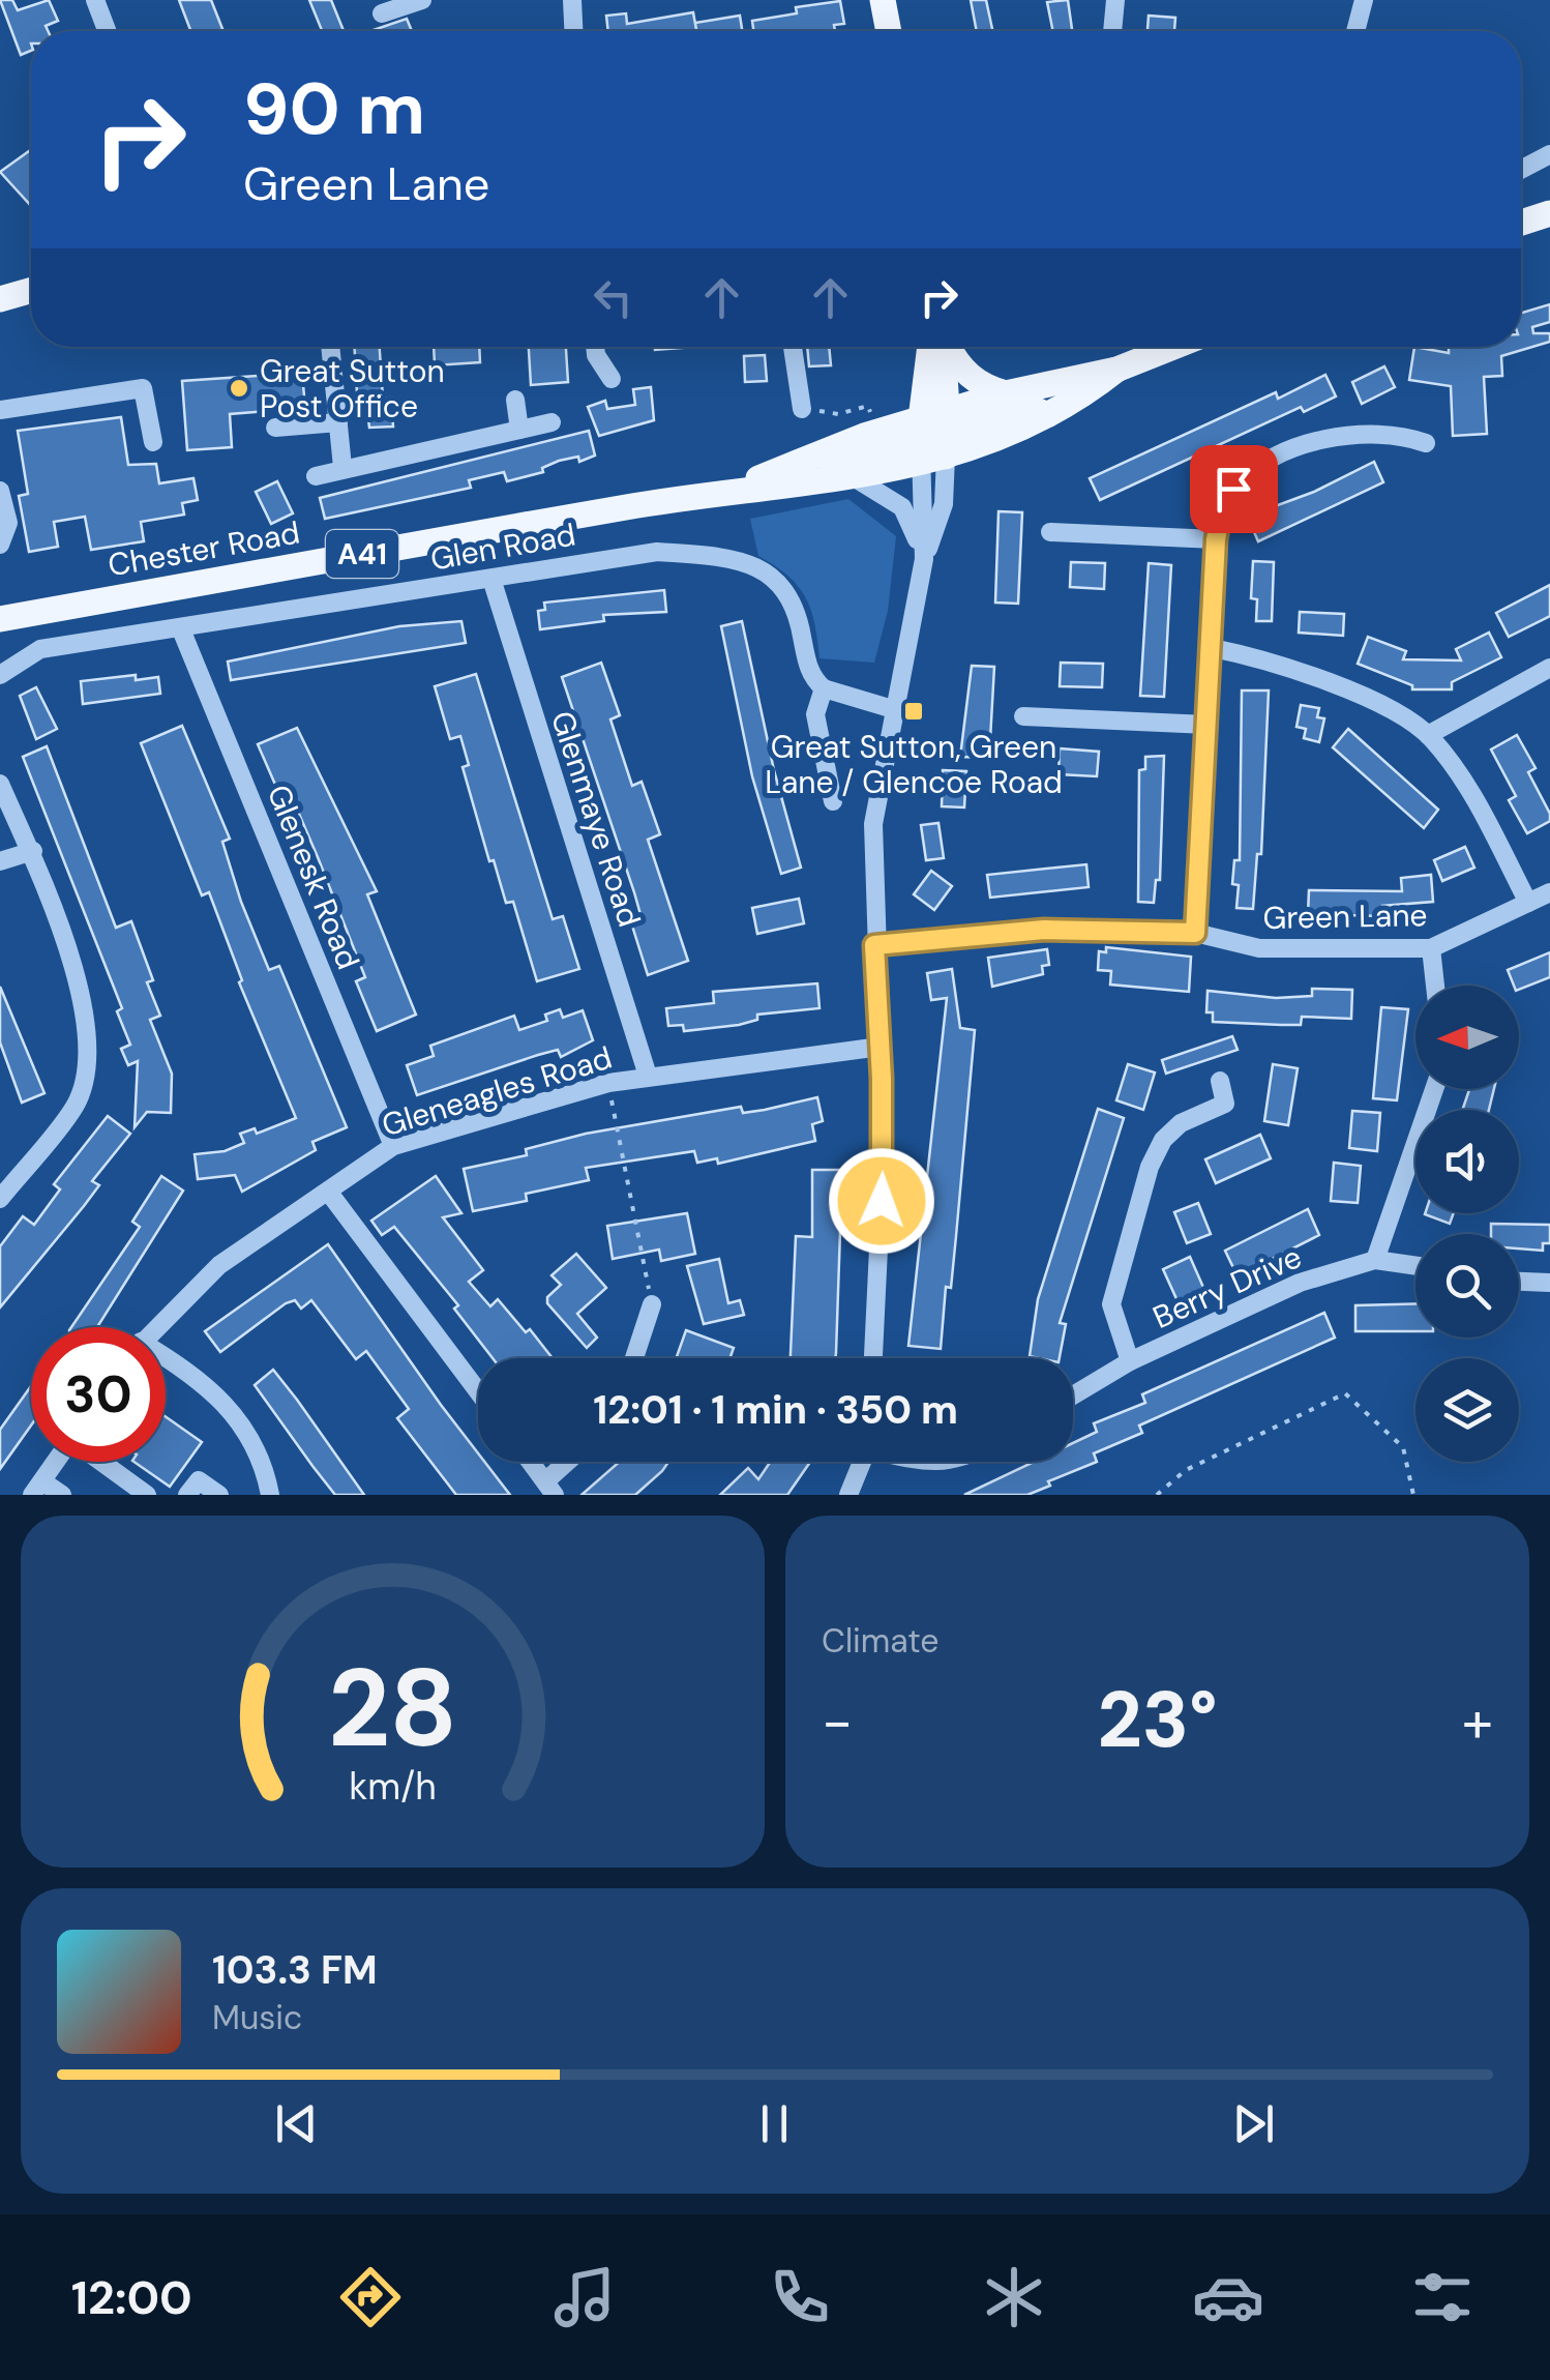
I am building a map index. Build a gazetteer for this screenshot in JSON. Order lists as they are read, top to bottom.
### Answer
{
  "streets": {
    "main road": ["Chester Road", "A41"],
    "street": [
      "Glen Road",
      "Glenmaye Road",
      "Glenesk Road",
      "Green Lane",
      "Gleneagles Road",
      "Berry Drive"
    ]
  },
  "crossings": [
    ["Glen Road", "Glenmaye Road"],
    ["Glen Road", "Glenesk Road"],
    ["Chester Road", "A41"],
    ["Glenmaye Road", "Gleneagles Road"],
    ["Glenesk Road", "Gleneagles Road"]
  ],
  "places": {
    "other": ["Great Sutton Post Office"],
    "transit": ["Great Sutton, Green Lane / Glencoe Road"]
  },
  "north": "left",
  "page": {
    "turn": ["90 m", "Green Lane"],
    "limit": "30",
    "trip": "12:01 · 1 min · 350 m",
    "tile": "Climate",
    "heat": ["−", "23°", "+"],
    "song": ["103.3 FM", "Music"],
    "tabs": "12:00",
    "gauge": ["28", "km/h"]
  }
}
